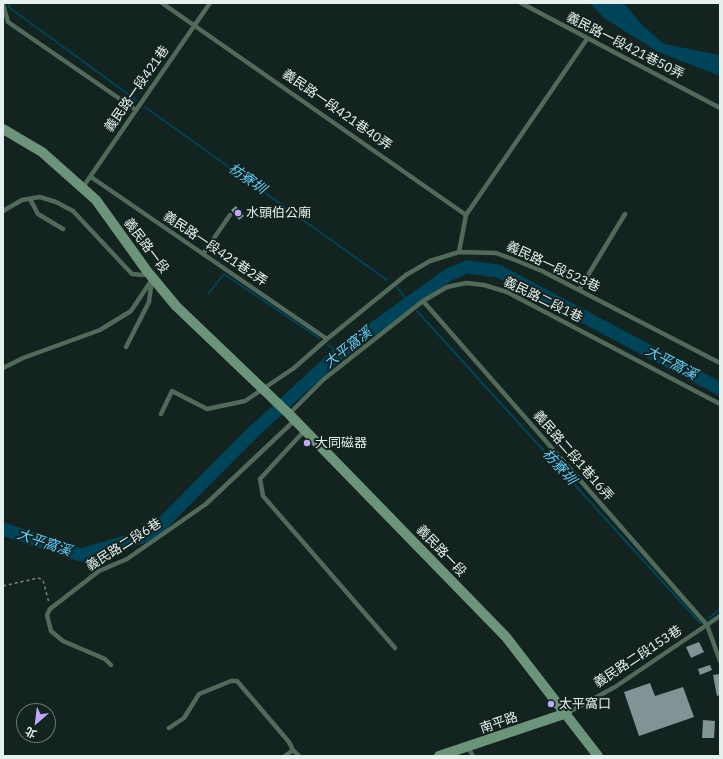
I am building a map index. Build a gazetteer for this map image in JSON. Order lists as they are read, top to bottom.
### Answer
{
  "streets": {
    "street": ["義民路一段", "南平路"],
    "lane": [
      "義民路一段421巷50弄",
      "義民路一段421巷",
      "義民路一段421巷40弄",
      "義民路一段421巷2弄",
      "義民路一段523巷",
      "義民路二段1巷",
      "義民路二段1巷16弄",
      "義民路二段6巷",
      "義民路二段153巷"
    ]
  },
  "crossings": [
    ["義民路一段421巷", "義民路一段421巷40弄"],
    ["義民路一段421巷", "義民路一段"],
    ["義民路一段421巷", "義民路一段421巷2弄"],
    ["義民路一段", "義民路一段523巷"],
    ["義民路一段", "義民路二段1巷"],
    ["義民路一段", "義民路二段6巷"],
    ["義民路一段", "義民路二段153巷"],
    ["義民路一段", "南平路"],
    ["義民路一段421巷2弄", "義民路一段523巷"],
    ["義民路二段1巷", "義民路二段1巷16弄"],
    ["義民路二段1巷", "義民路二段6巷"],
    ["義民路二段1巷16弄", "義民路二段153巷"],
    ["義民路二段153巷", "南平路"]
  ],
  "water": ["枋寮圳", "大平窩溪"],
  "places": ["水頭伯公廟", "大同磁器", "太平窩口"],
  "north": "bottom left"
}
